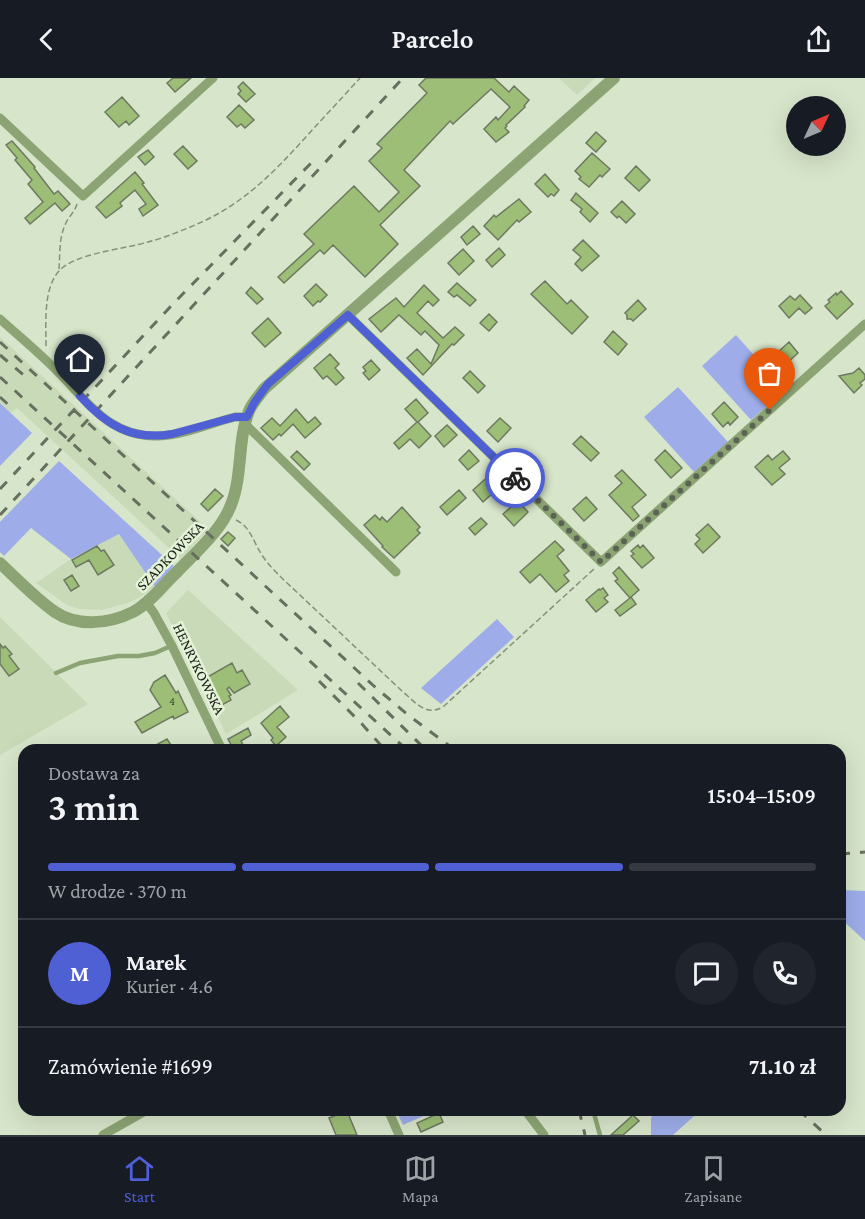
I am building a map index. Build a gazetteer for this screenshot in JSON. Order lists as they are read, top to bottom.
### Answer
{
  "streets": {
    "street": ["SZADKOWSKA", "HENRYKOWSKA"]
  },
  "crossings": [
    ["SZADKOWSKA", "HENRYKOWSKA"]
  ],
  "house_numbers": ["4"],
  "north": "top right",
  "page": {
    "header": "Parcelo",
    "heading": ["3 min", "Dostawa za", "15:04–15:09"],
    "panel": [
      "Marek",
      "Kurier · 4.6",
      "Zamówienie #1699",
      "71.10 zł"
    ],
    "bar": "W drodze · 370 m",
    "round": "M",
    "tabs": ["Start", "Mapa", "Zapisane"]
  }
}
